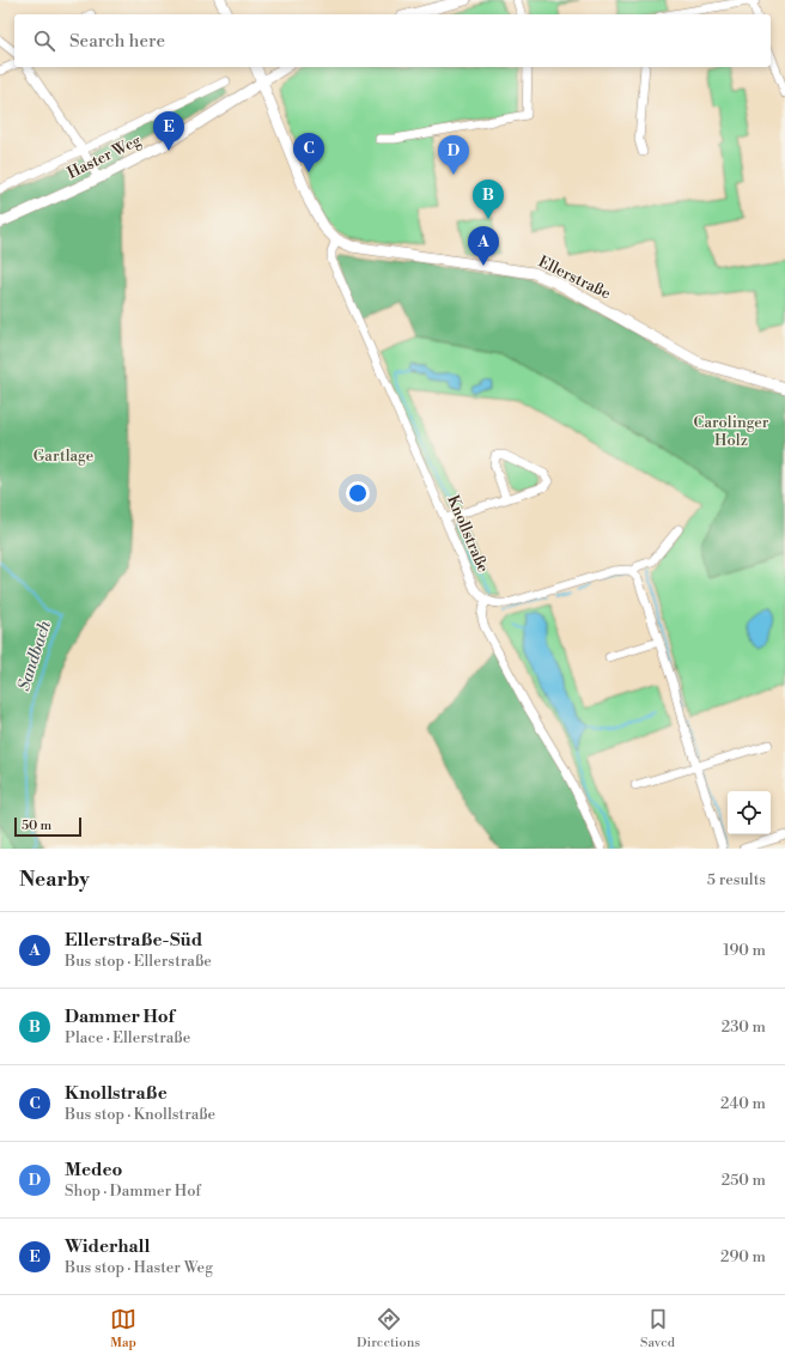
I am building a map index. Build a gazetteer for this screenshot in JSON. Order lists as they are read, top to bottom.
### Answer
{
  "streets": {
    "street": ["Haster Weg", "Ellerstraße", "Knollstraße"]
  },
  "crossings": [
    ["Ellerstraße", "Knollstraße"]
  ],
  "water": ["Sandbach"],
  "parks": ["Carolinger Holz", "Gartlage"],
  "scale_bar": "50 m",
  "page": {
    "search": "Search here",
    "pins": [
      "E",
      "C",
      "D",
      "B",
      "A"
    ],
    "scale": "50 m",
    "heading": ["Nearby", "5 results"],
    "list": [
      {
        "mark": "A",
        "name": "Ellerstraße-Süd",
        "note": "Bus stop · Ellerstraße",
        "value": "190 m"
      },
      {
        "mark": "B",
        "name": "Dammer Hof",
        "note": "Place · Ellerstraße",
        "value": "230 m"
      },
      {
        "mark": "C",
        "name": "Knollstraße",
        "note": "Bus stop · Knollstraße",
        "value": "240 m"
      },
      {
        "mark": "D",
        "name": "Medeo",
        "note": "Shop · Dammer Hof",
        "value": "250 m"
      },
      {
        "mark": "E",
        "name": "Widerhall",
        "note": "Bus stop · Haster Weg",
        "value": "290 m"
      }
    ],
    "nav": ["Map", "Directions", "Saved"]
  }
}
